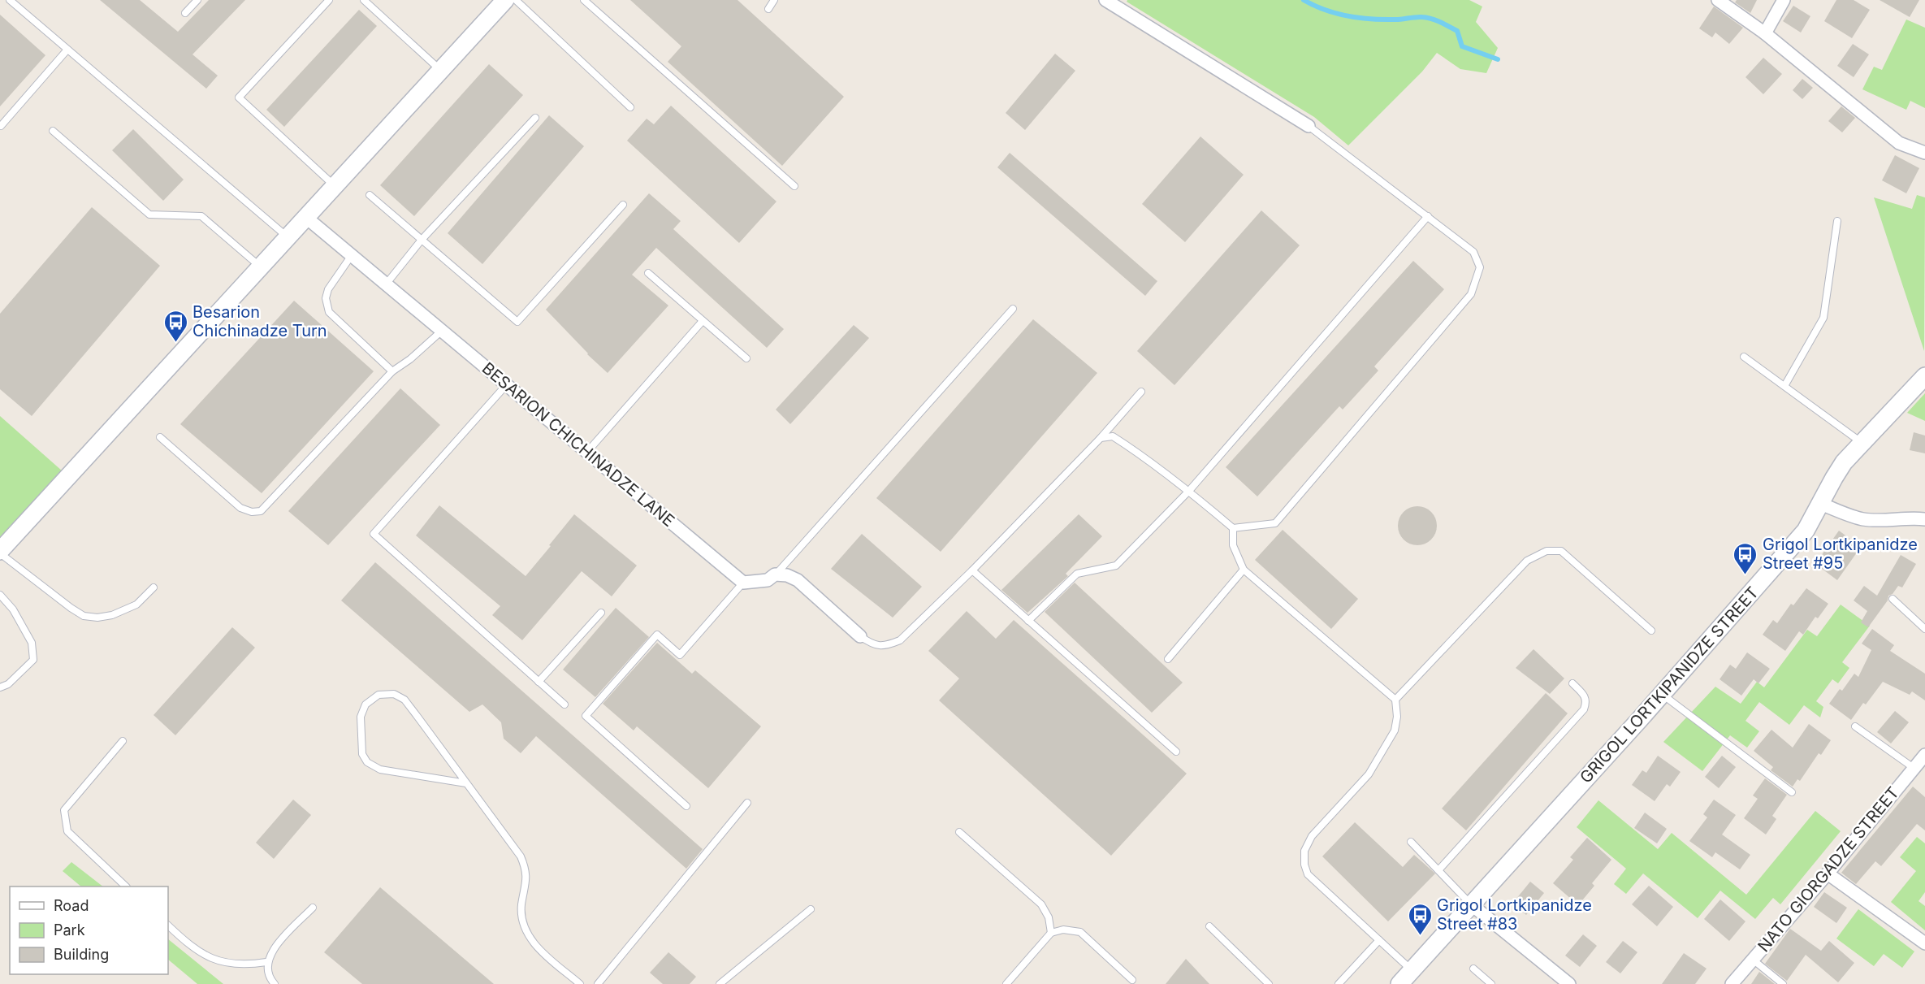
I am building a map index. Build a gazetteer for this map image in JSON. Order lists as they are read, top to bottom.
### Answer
{
  "streets": {
    "street": ["BESARION CHICHINADZE LANE", "GRIGOL LORTKIPANIDZE STREET", "NATO GIORGADZE STREET"]
  },
  "places": {
    "bus stop": ["Besarion Chichinadze Turn", "Grigol Lortkipanidze Street #95", "Grigol Lortkipanidze Street #83"]
  },
  "legend": ["Road", "Park", "Building"]
}
